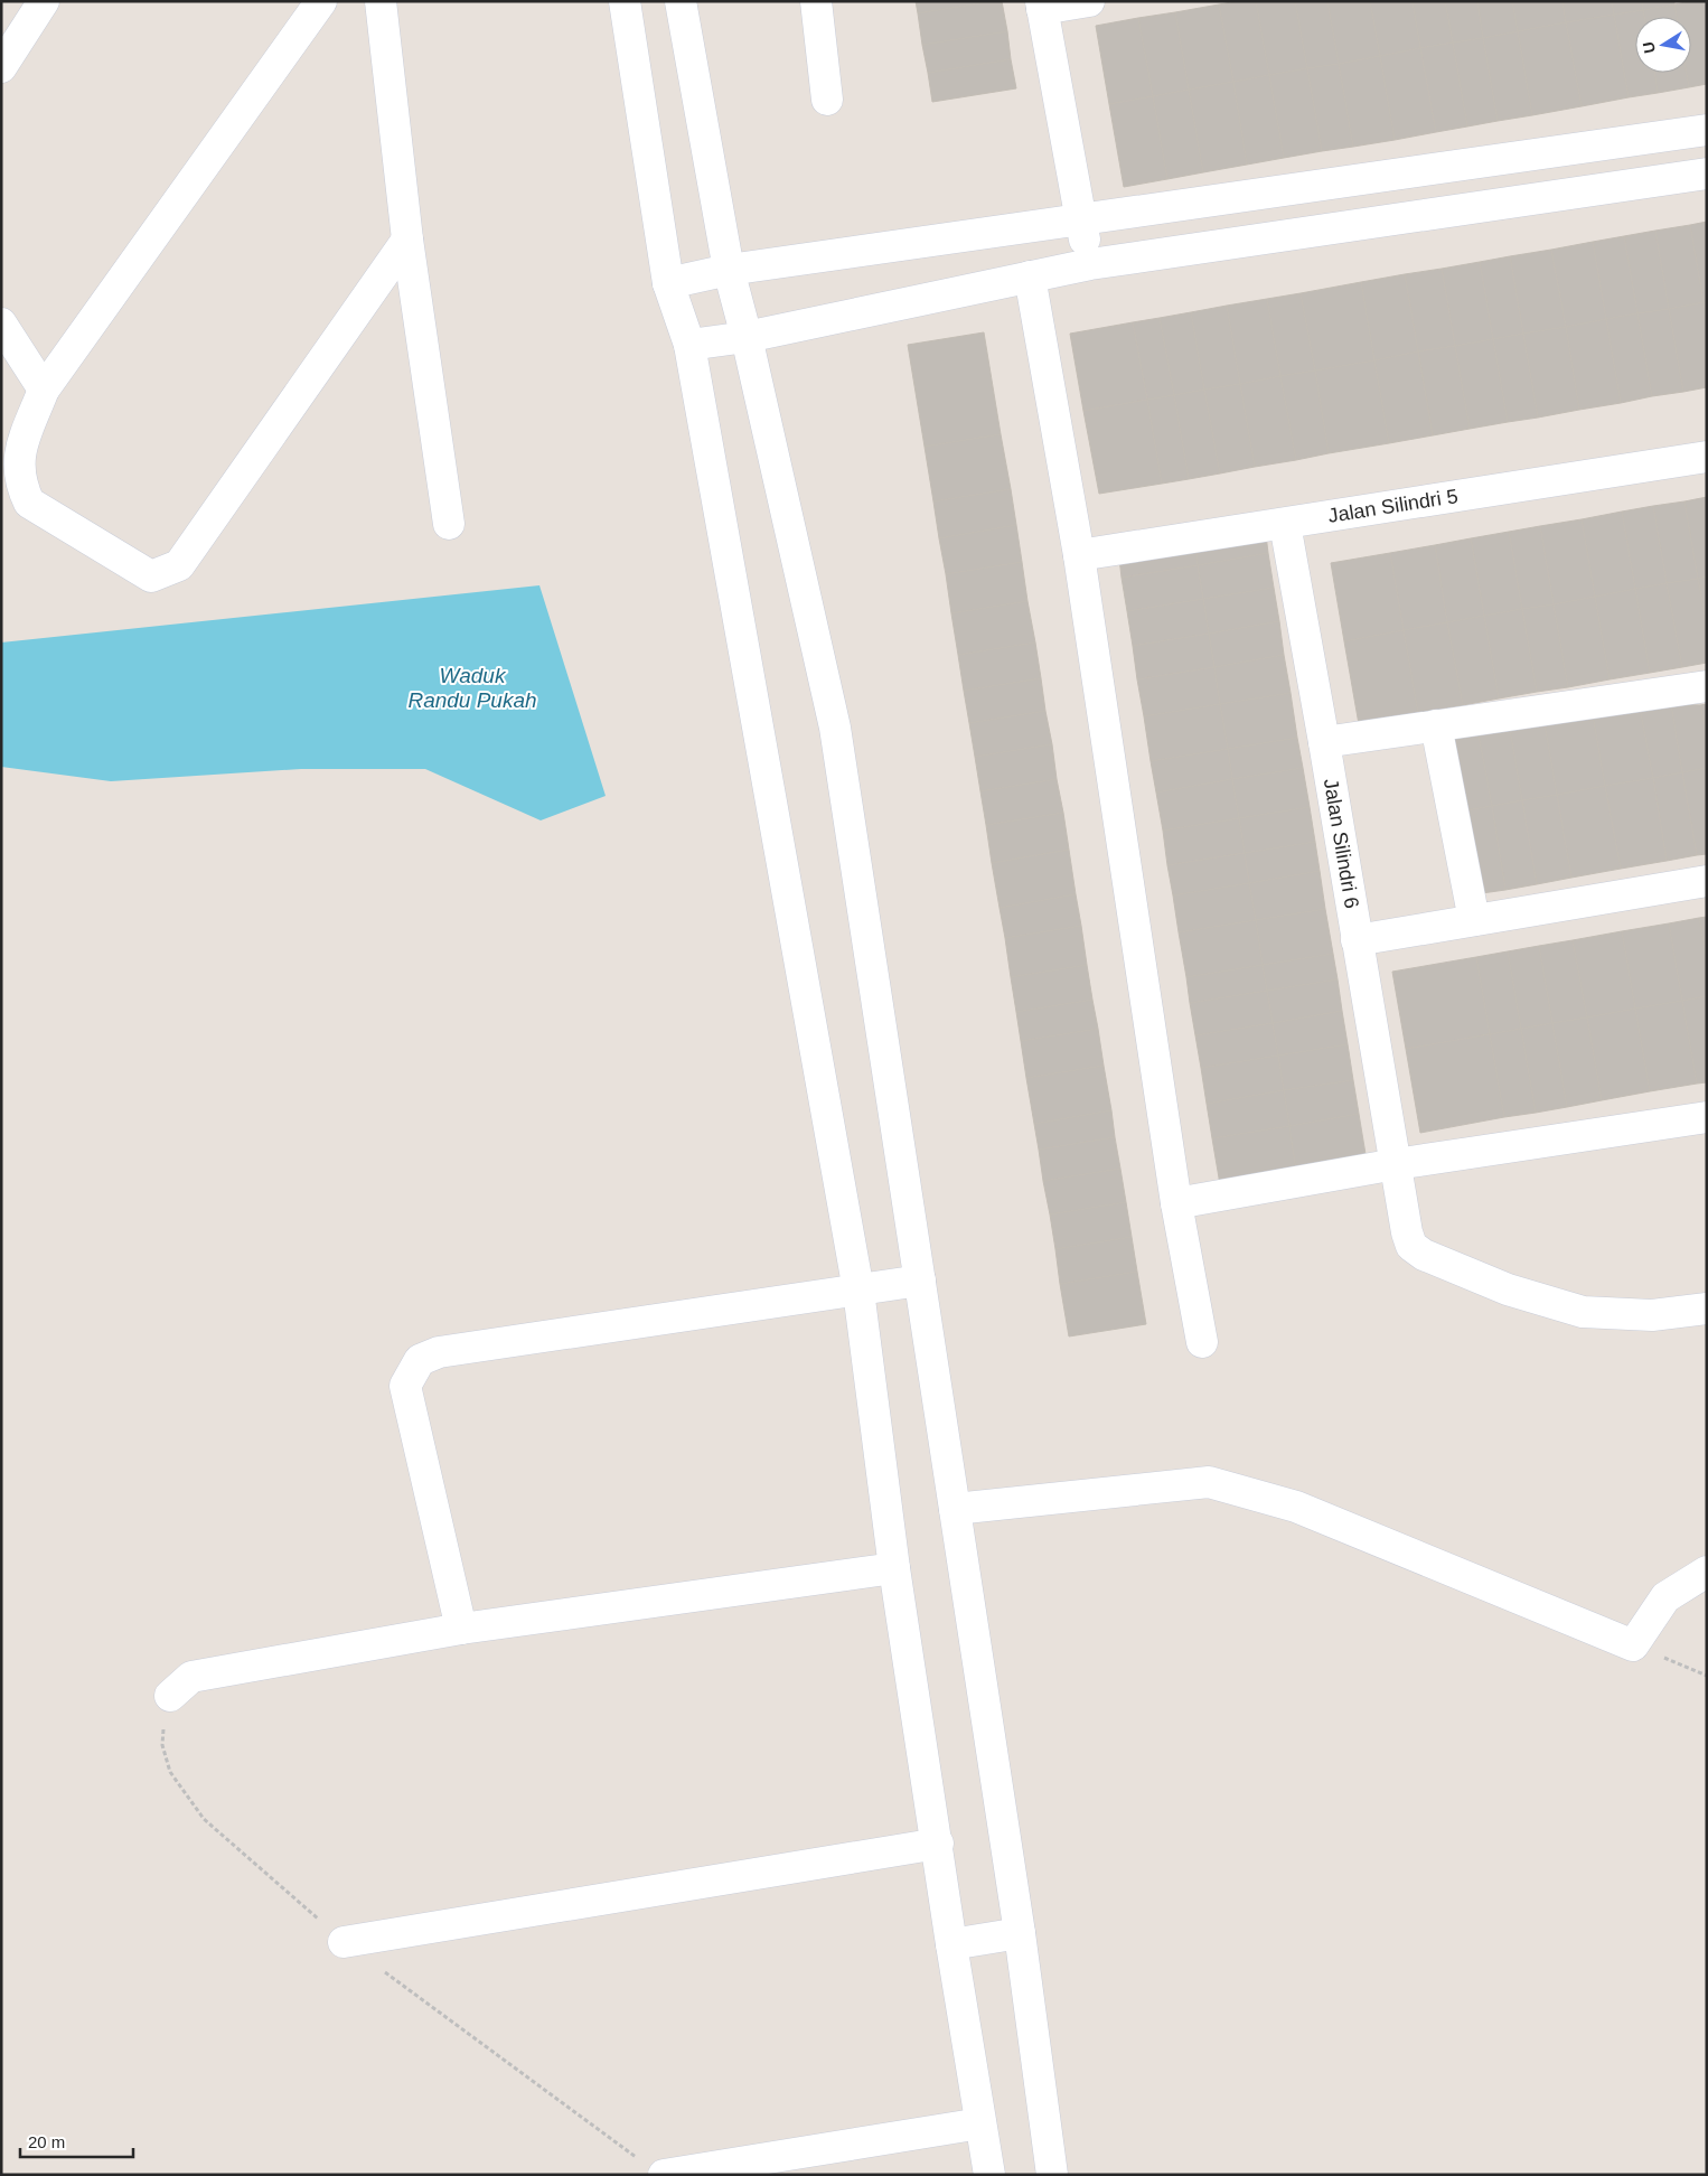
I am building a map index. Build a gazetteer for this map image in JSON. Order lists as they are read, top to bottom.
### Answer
{
  "streets": {
    "street": ["Jalan Silindri 5", "Jalan Silindri 6"]
  },
  "crossings": [
    ["Jalan Silindri 5", "Jalan Silindri 6"]
  ],
  "water": ["Waduk Randu Pukah"],
  "scale_bar": "20 m",
  "north": "left"
}
